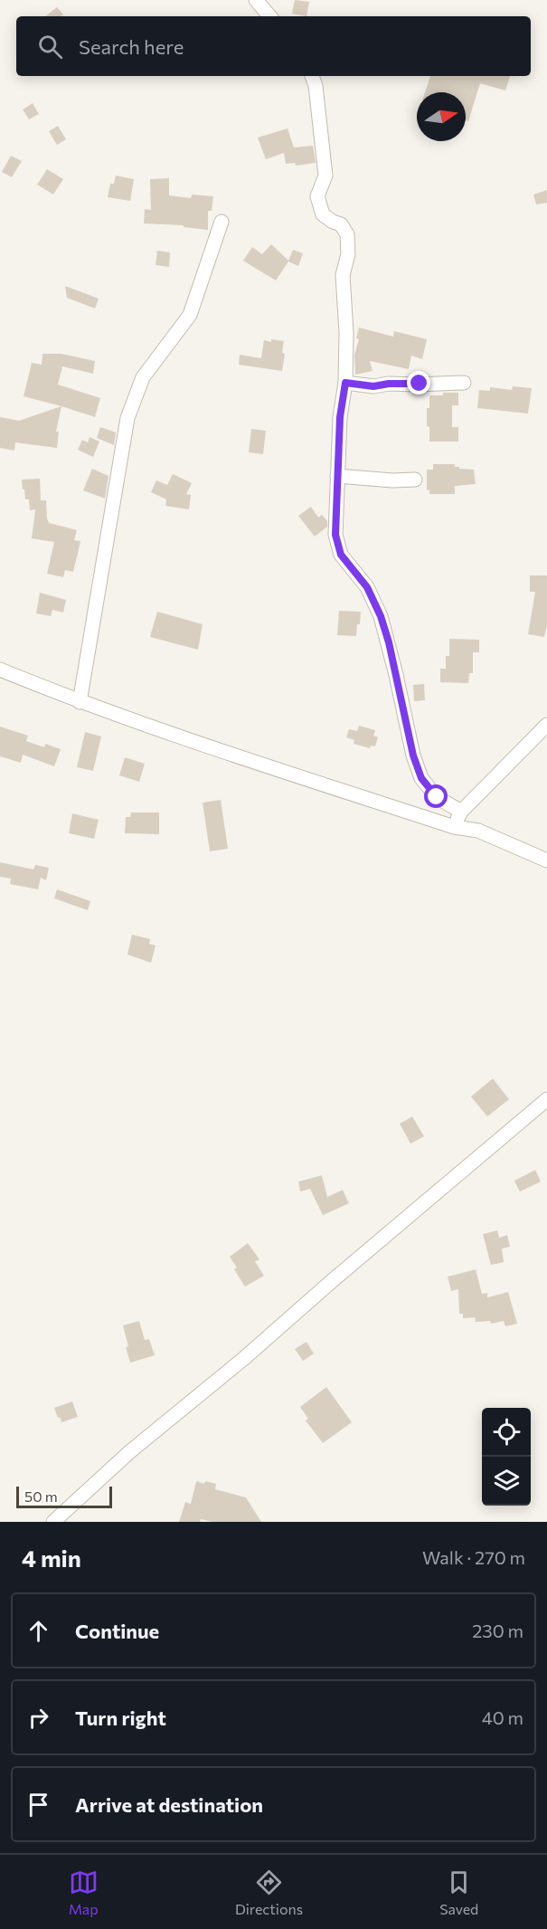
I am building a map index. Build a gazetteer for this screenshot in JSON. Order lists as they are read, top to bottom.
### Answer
{
  "scale_bar": "50 m",
  "north": "right",
  "page": {
    "search": "Search here",
    "scale": "50 m",
    "heading": ["4 min", "Walk · 270 m"],
    "list": [
      ["Continue", "230 m"],
      ["Turn right", "40 m"],
      "Arrive at destination"
    ],
    "nav": ["Map", "Directions", "Saved"]
  }
}
